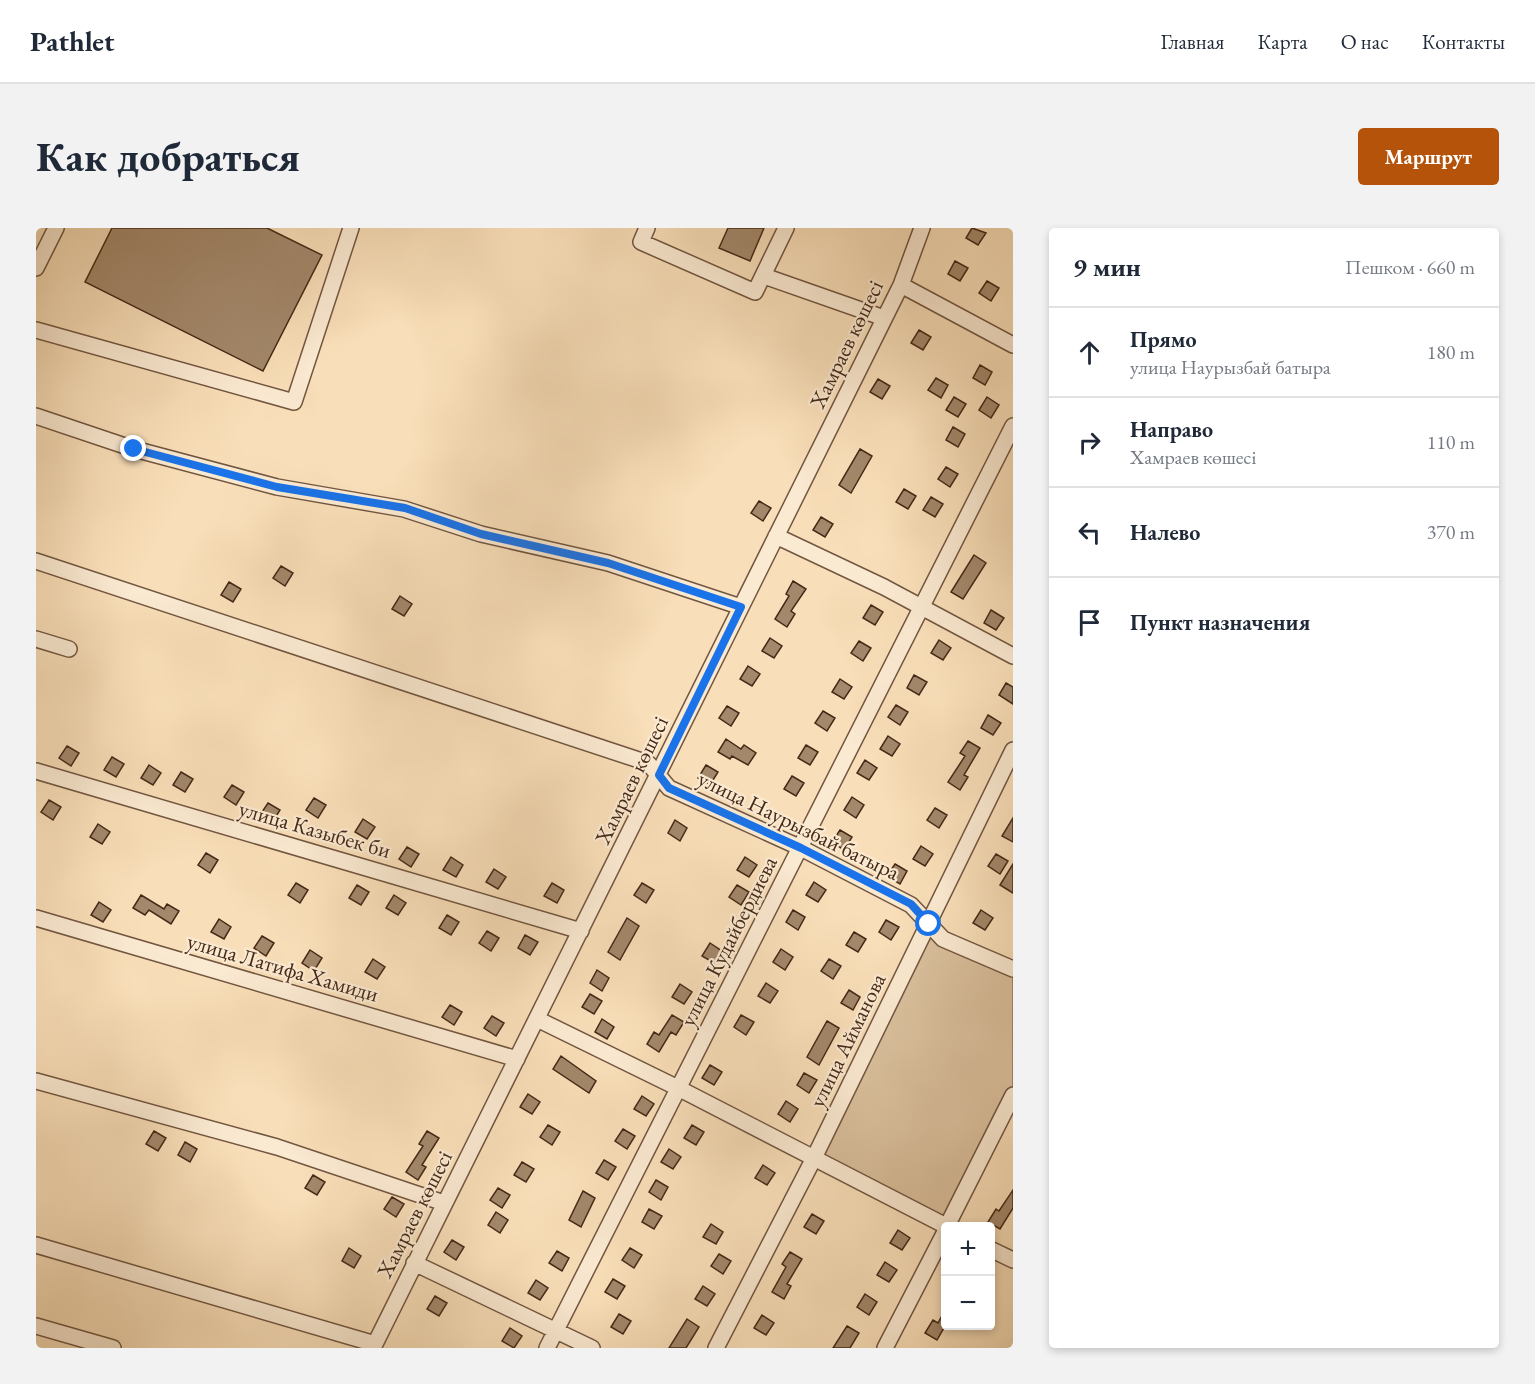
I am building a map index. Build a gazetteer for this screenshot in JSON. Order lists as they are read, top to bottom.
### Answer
{
  "streets": {
    "street": [
      "Хамраев көшесі",
      "улица Наурызбай батыра",
      "улица Казыбек би",
      "улица Кудайбердиева",
      "улица Латифа Хамиди",
      "улица Айманова"
    ]
  },
  "crossings": [
    ["Хамраев көшесі", "улица Наурызбай батыра"],
    ["Хамраев көшесі", "улица Казыбек би"],
    ["Хамраев көшесі", "улица Латифа Хамиди"],
    ["улица Наурызбай батыра", "улица Кудайбердиева"],
    ["улица Наурызбай батыра", "улица Айманова"]
  ],
  "page": {
    "header": "Pathlet",
    "nav": [
      "Главная",
      "Карта",
      "О нас",
      "Контакты"
    ],
    "buttons": "Маршрут",
    "title": "Как добраться",
    "heading": ["9 мин", "Пешком · 660 m"],
    "list": [
      ["Прямо", "улица Наурызбай батыра", "180 m"],
      ["Направо", "Хамраев көшесі", "110 m"],
      ["Налево", "370 m"],
      "Пункт назначения"
    ],
    "map_buttons": ["+", "−"]
  }
}
